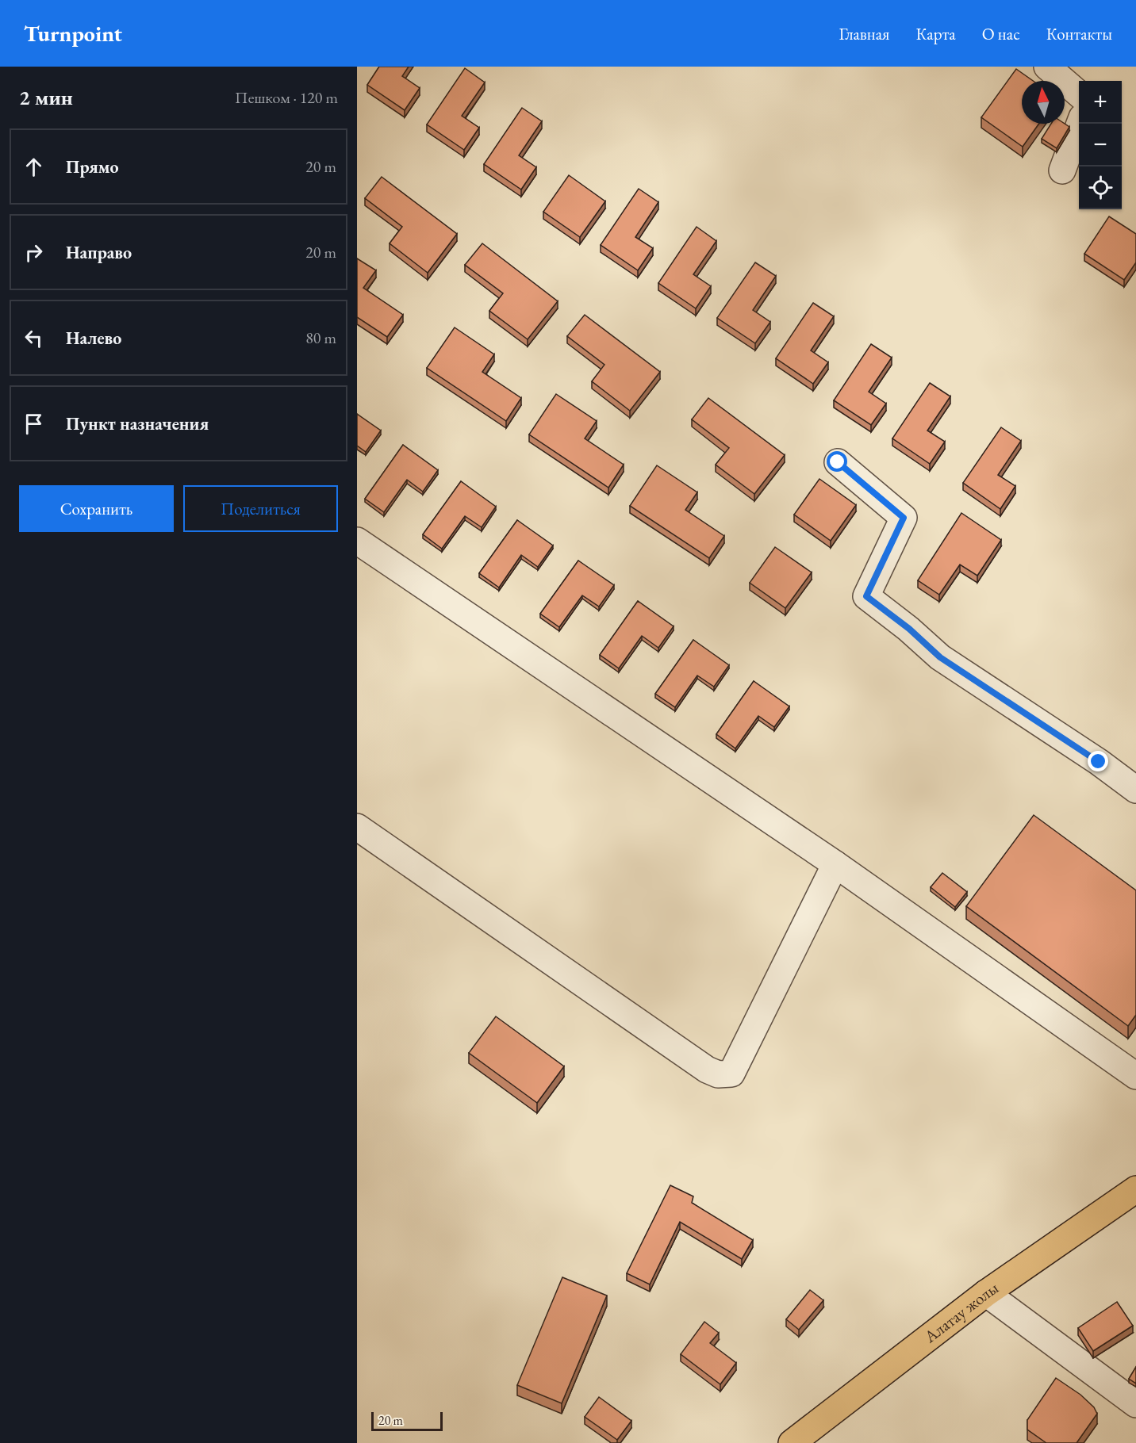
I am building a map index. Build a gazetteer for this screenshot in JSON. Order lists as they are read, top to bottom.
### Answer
{
  "streets": {
    "main road": ["Алатау жолы"]
  },
  "scale_bar": "20 m",
  "north": "top",
  "page": {
    "header": "Turnpoint",
    "nav": [
      "Главная",
      "Карта",
      "О нас",
      "Контакты"
    ],
    "heading": ["2 мин", "Пешком · 120 m"],
    "map_buttons": ["+", "−"],
    "list": [
      ["Прямо", "20 m"],
      ["Направо", "20 m"],
      ["Налево", "80 m"],
      "Пункт назначения"
    ],
    "buttons": ["Сохранить", "Поделиться"],
    "scale": "20 m"
  }
}
